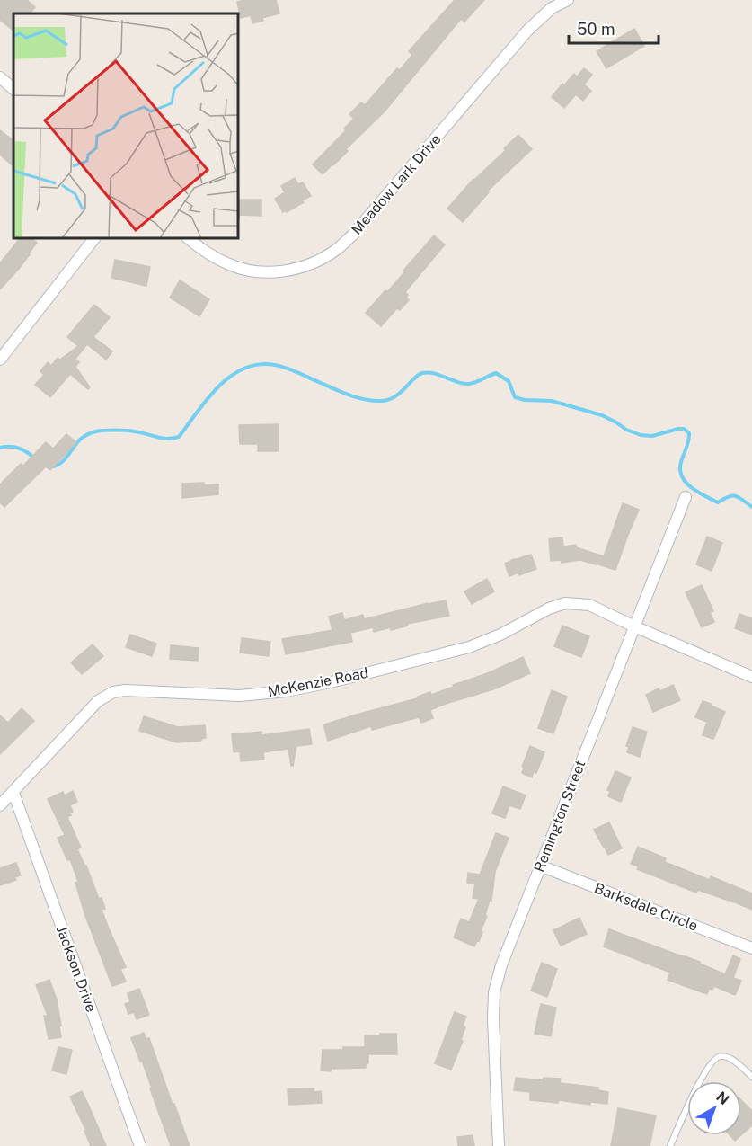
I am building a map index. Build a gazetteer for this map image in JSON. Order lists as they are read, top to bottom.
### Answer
{
  "streets": {
    "street": [
      "Meadow Lark Drive",
      "McKenzie Road",
      "Remington Street",
      "Barksdale Circle",
      "Jackson Drive"
    ]
  },
  "crossings": [
    ["McKenzie Road", "Remington Street"],
    ["McKenzie Road", "Jackson Drive"],
    ["Remington Street", "Barksdale Circle"]
  ],
  "scale_bar": "50 m",
  "north": "top right"
}
